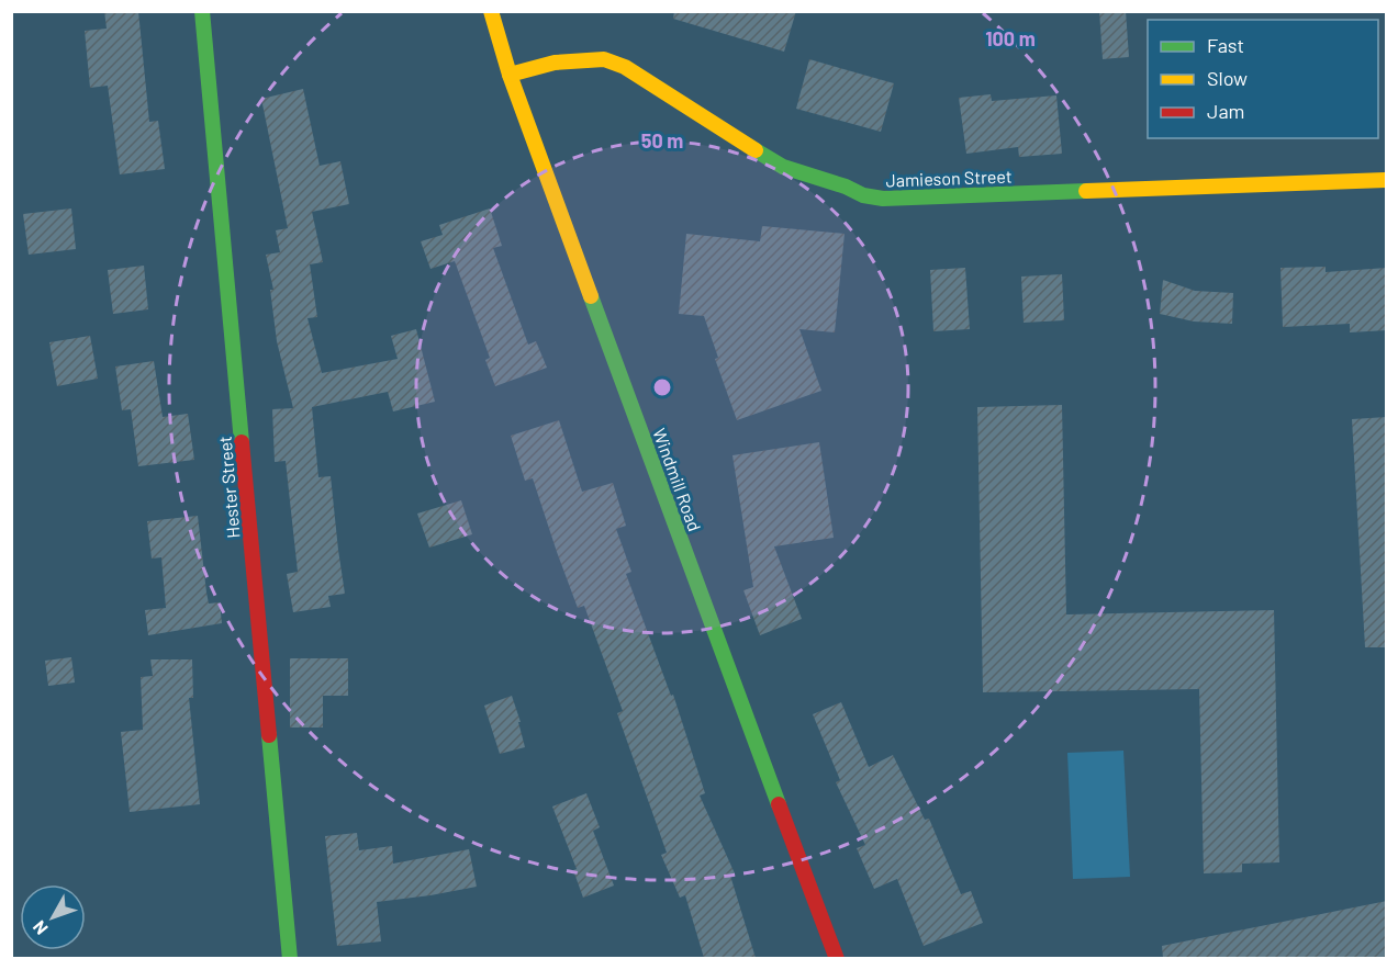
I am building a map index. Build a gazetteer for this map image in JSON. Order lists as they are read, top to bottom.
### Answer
{
  "streets": {
    "street": ["Jamieson Street", "Windmill Road", "Hester Street"]
  },
  "crossings": [
    ["Jamieson Street", "Windmill Road"]
  ],
  "legend": ["Fast", "Slow", "Jam"],
  "north": "bottom left",
  "rings": ["100 m", "50 m"]
}
